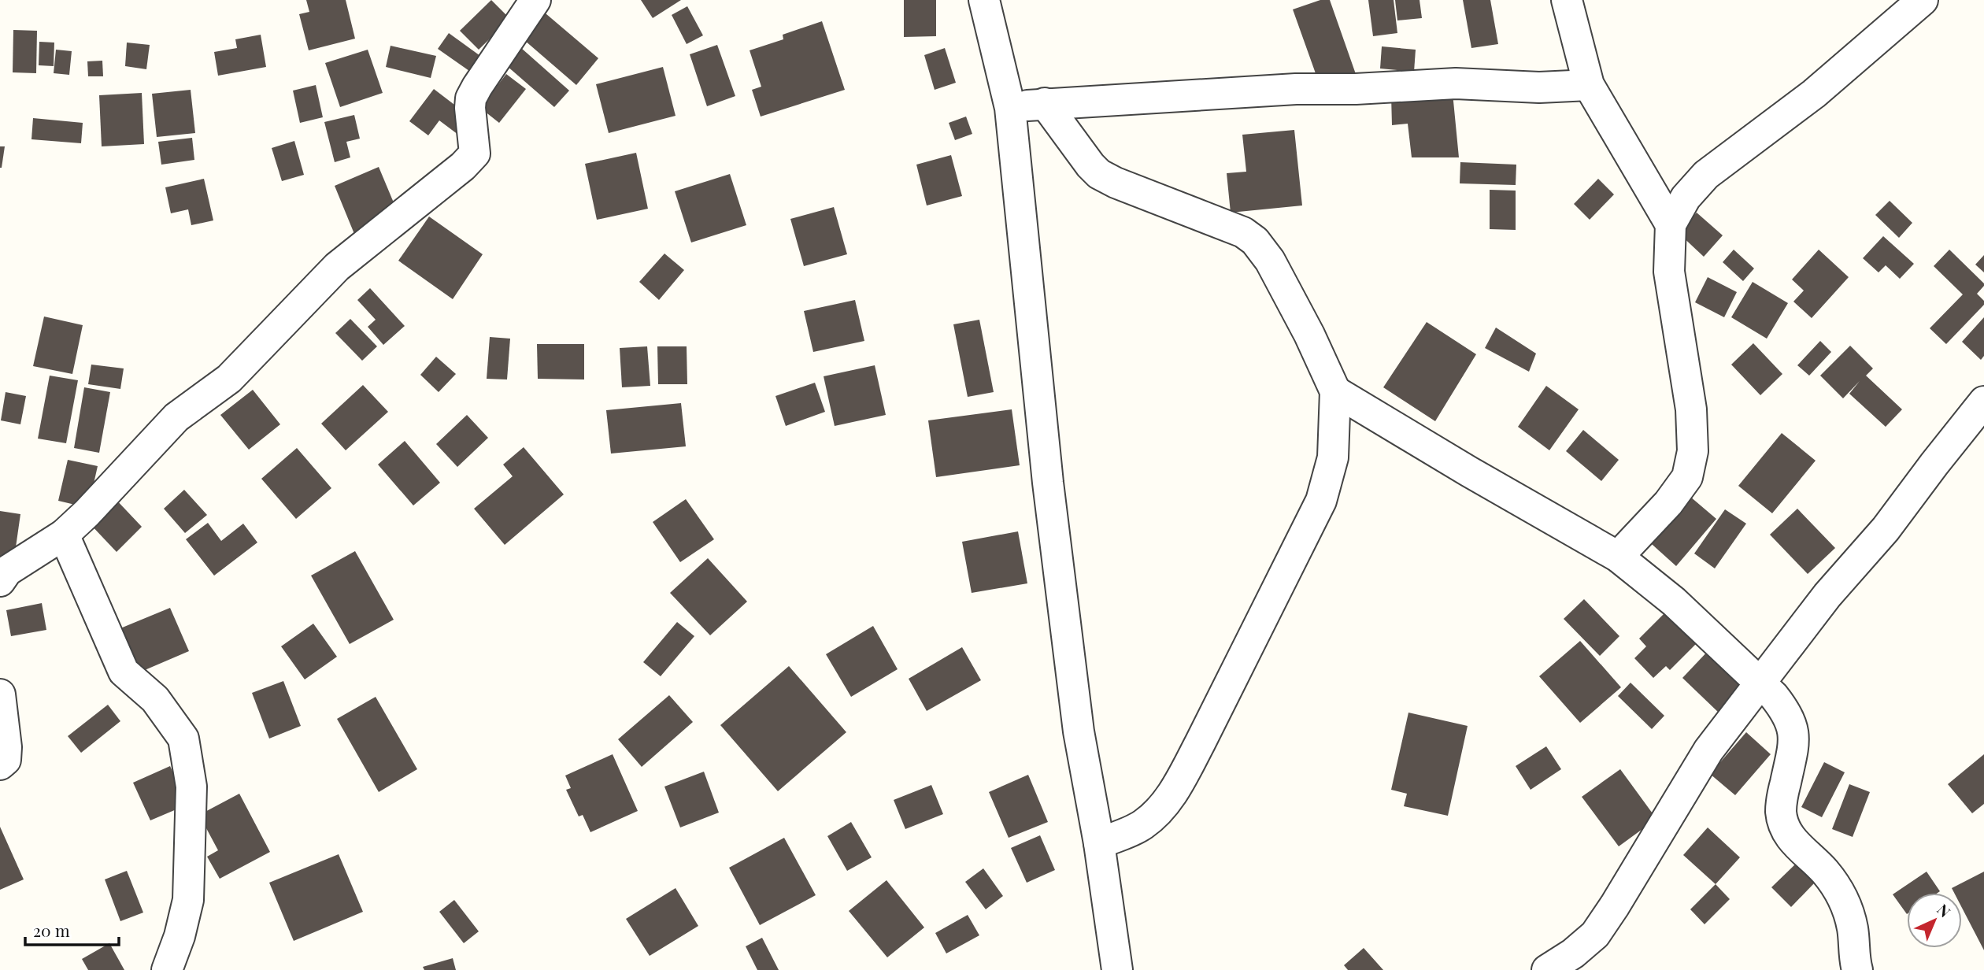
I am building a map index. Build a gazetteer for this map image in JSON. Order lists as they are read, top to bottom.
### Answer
{
  "scale_bar": "20 m",
  "north": "top right"
}
